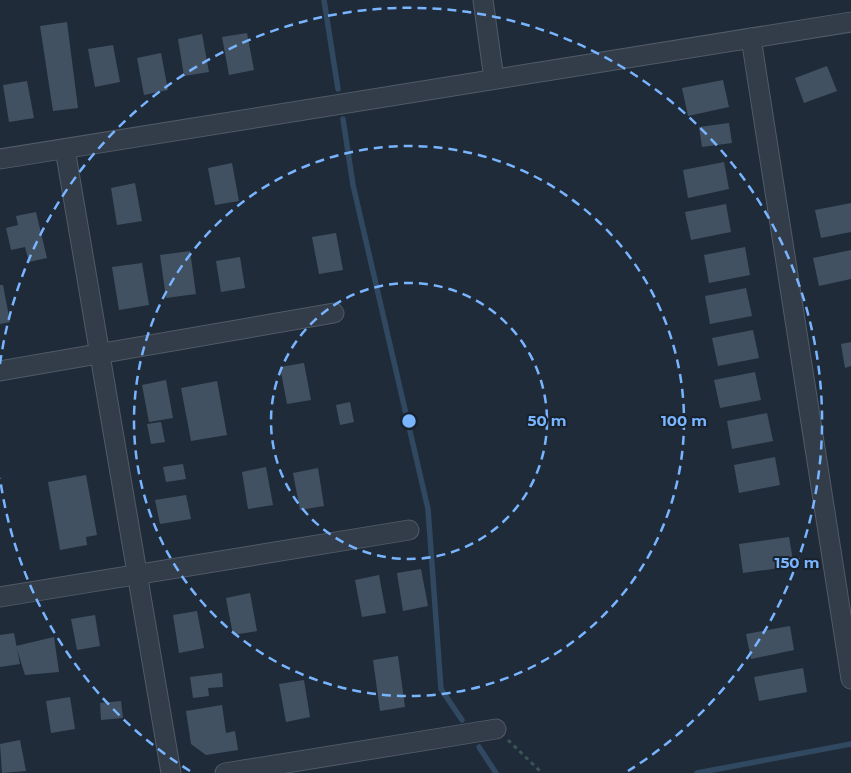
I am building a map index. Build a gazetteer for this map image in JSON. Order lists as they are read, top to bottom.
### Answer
{
  "rings": ["50 m", "100 m", "150 m"]
}
